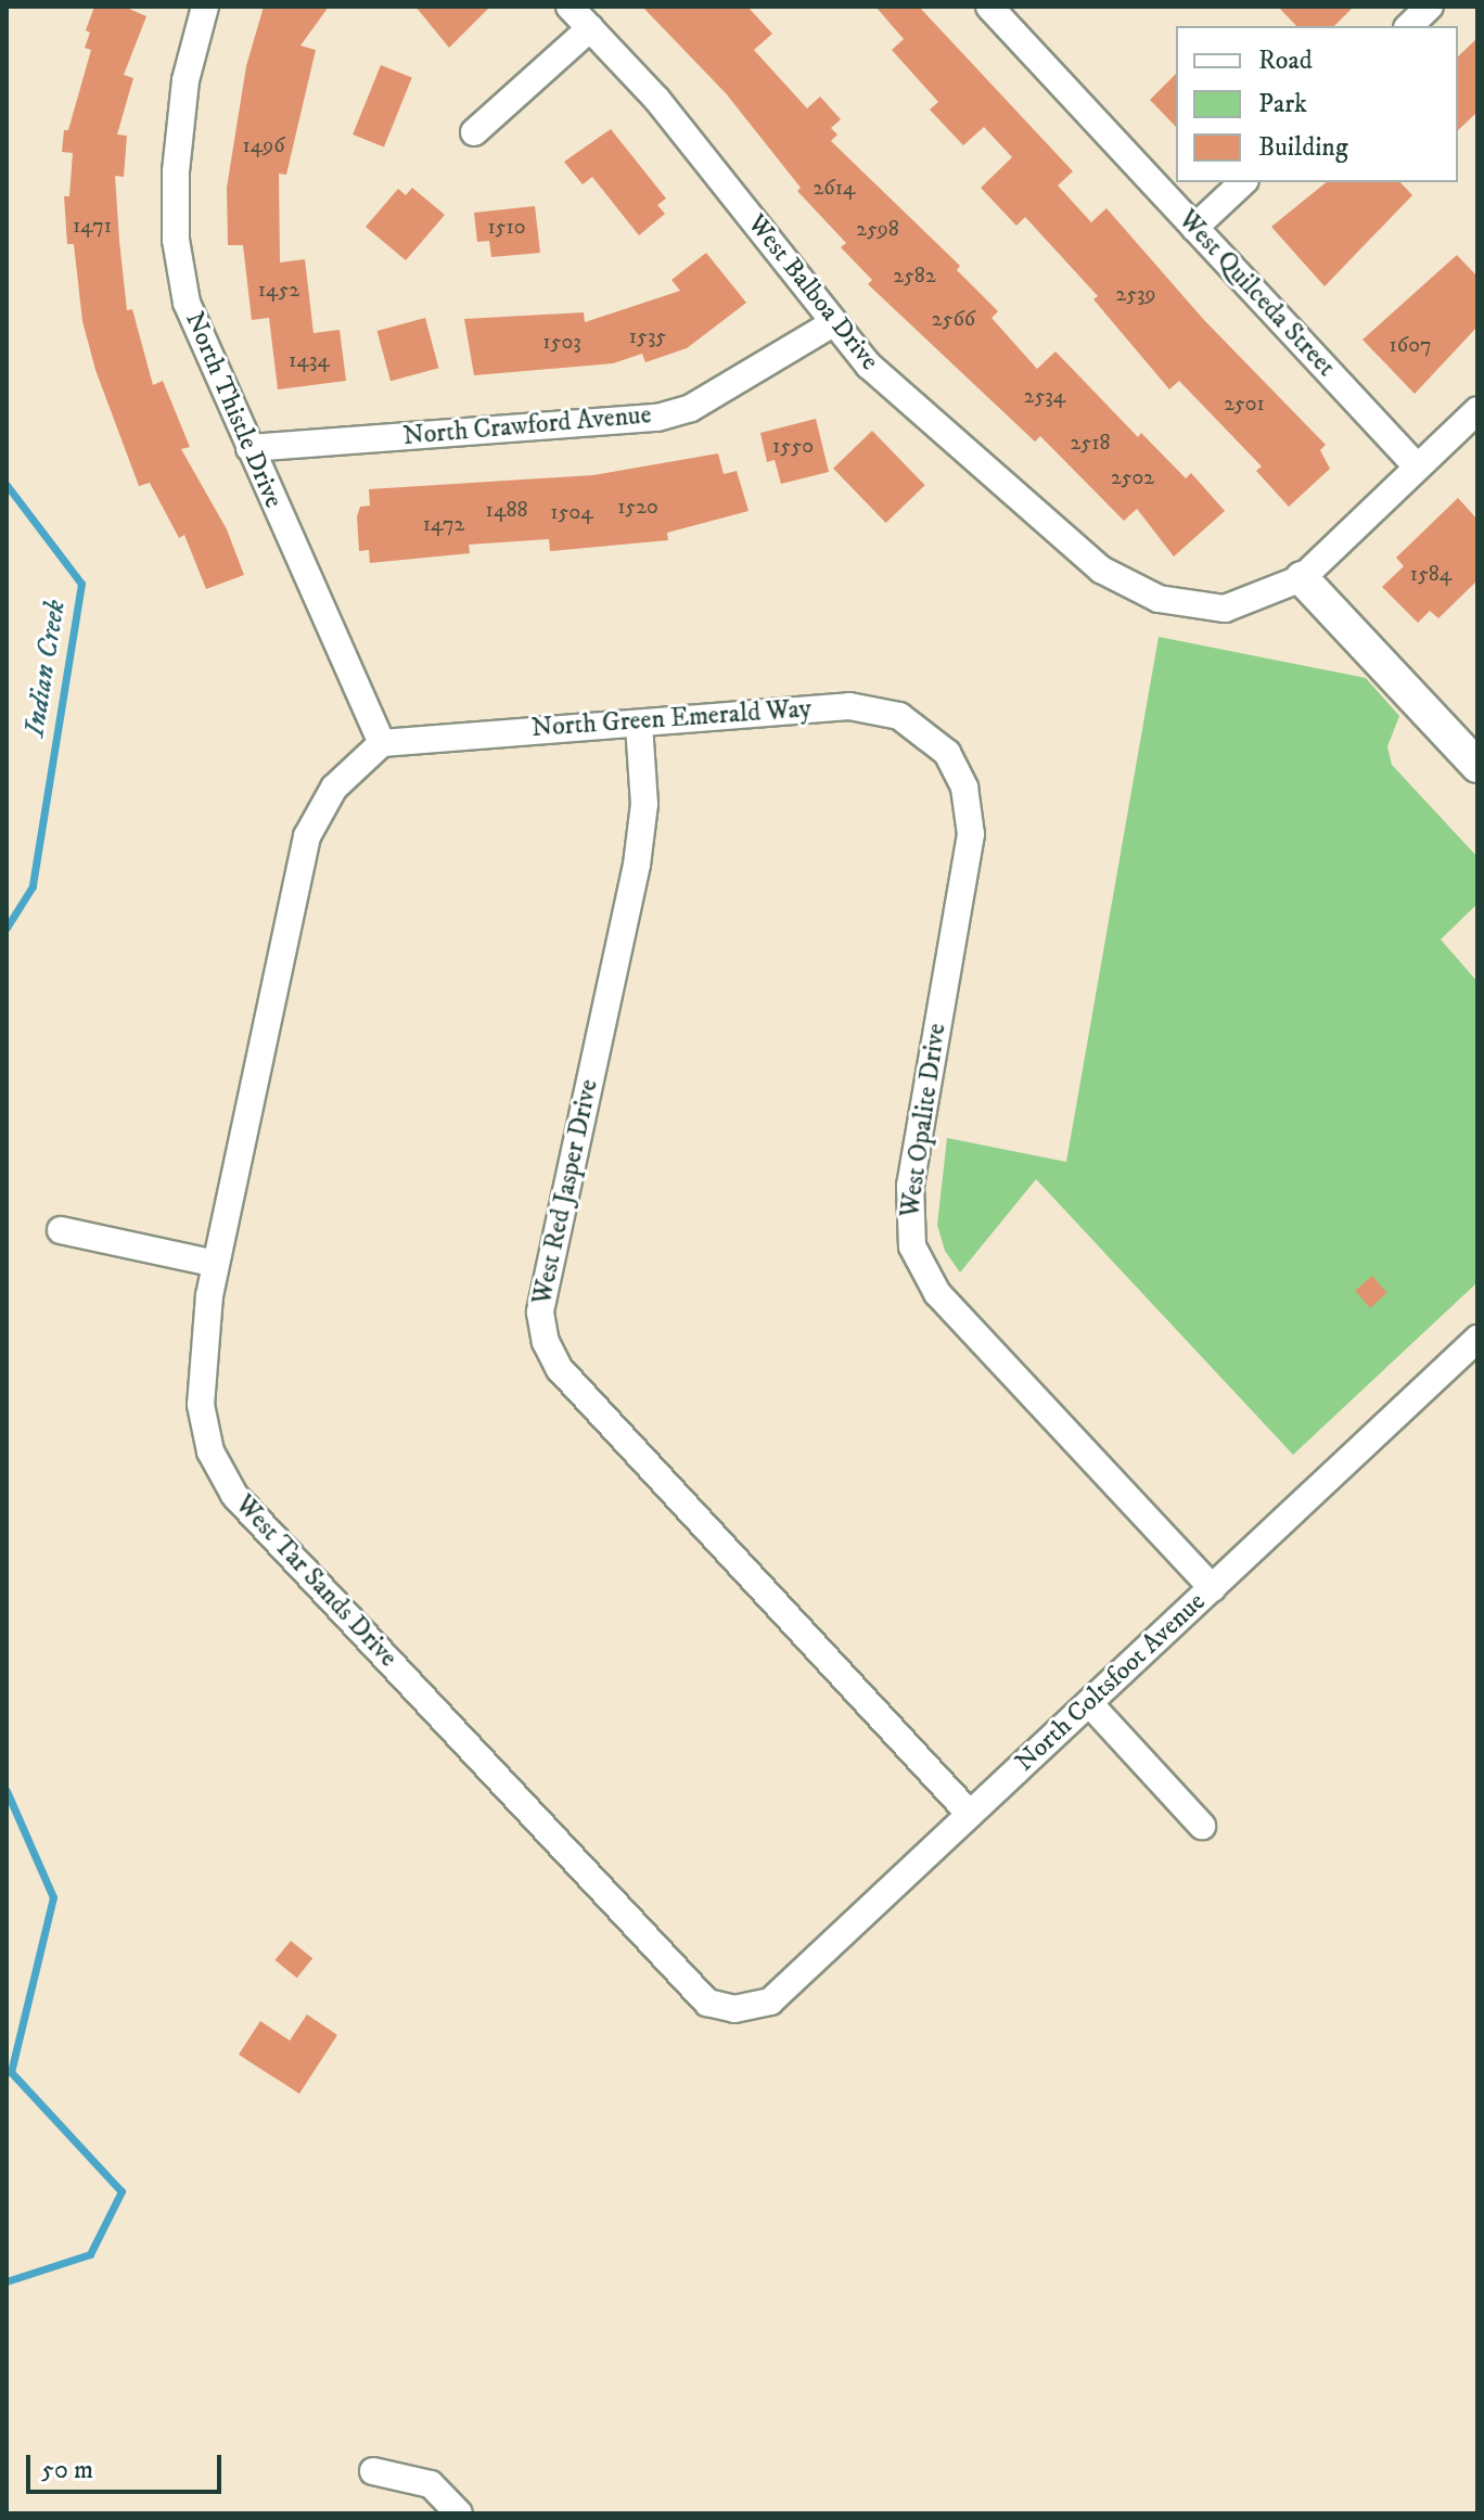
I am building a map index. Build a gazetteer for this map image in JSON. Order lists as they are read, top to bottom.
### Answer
{
  "streets": {
    "street": [
      "West Balboa Drive",
      "West Quilceda Street",
      "North Thistle Drive",
      "North Crawford Avenue",
      "North Green Emerald Way",
      "West Opalite Drive",
      "West Red Jasper Drive",
      "West Tar Sands Drive",
      "North Coltsfoot Avenue"
    ]
  },
  "crossings": [
    ["West Balboa Drive", "North Crawford Avenue"],
    ["North Thistle Drive", "North Crawford Avenue"],
    ["North Thistle Drive", "North Green Emerald Way"],
    ["North Thistle Drive", "West Tar Sands Drive"],
    ["North Green Emerald Way", "West Opalite Drive"],
    ["North Green Emerald Way", "West Red Jasper Drive"],
    ["North Green Emerald Way", "West Tar Sands Drive"],
    ["West Opalite Drive", "North Coltsfoot Avenue"],
    ["West Red Jasper Drive", "North Coltsfoot Avenue"],
    ["West Tar Sands Drive", "North Coltsfoot Avenue"]
  ],
  "water": ["Indian Creek"],
  "house_numbers": [
    "1496",
    "2614",
    "1471",
    "1510",
    "2598",
    "2582",
    "1452",
    "2539",
    "2566",
    "1535",
    "1503",
    "1607",
    "1434",
    "2534",
    "2501",
    "2518",
    "1550",
    "2502",
    "1520",
    "1488",
    "1504",
    "1472",
    "1584"
  ],
  "legend": ["Road", "Park", "Building"],
  "scale_bar": "50 m"
}
